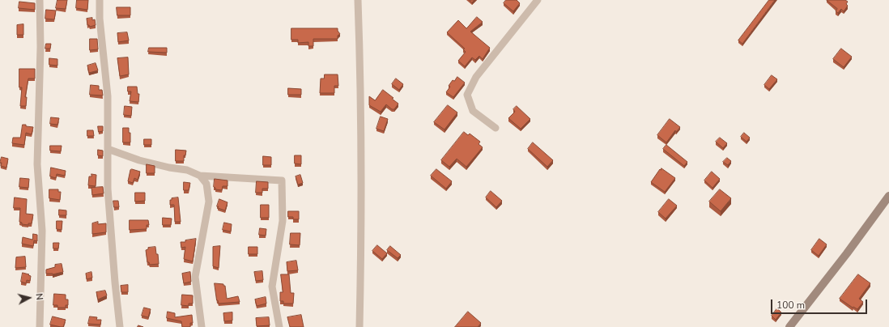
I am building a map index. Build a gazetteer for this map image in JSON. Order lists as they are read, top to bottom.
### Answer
{
  "scale_bar": "100 m",
  "north": "right"
}
